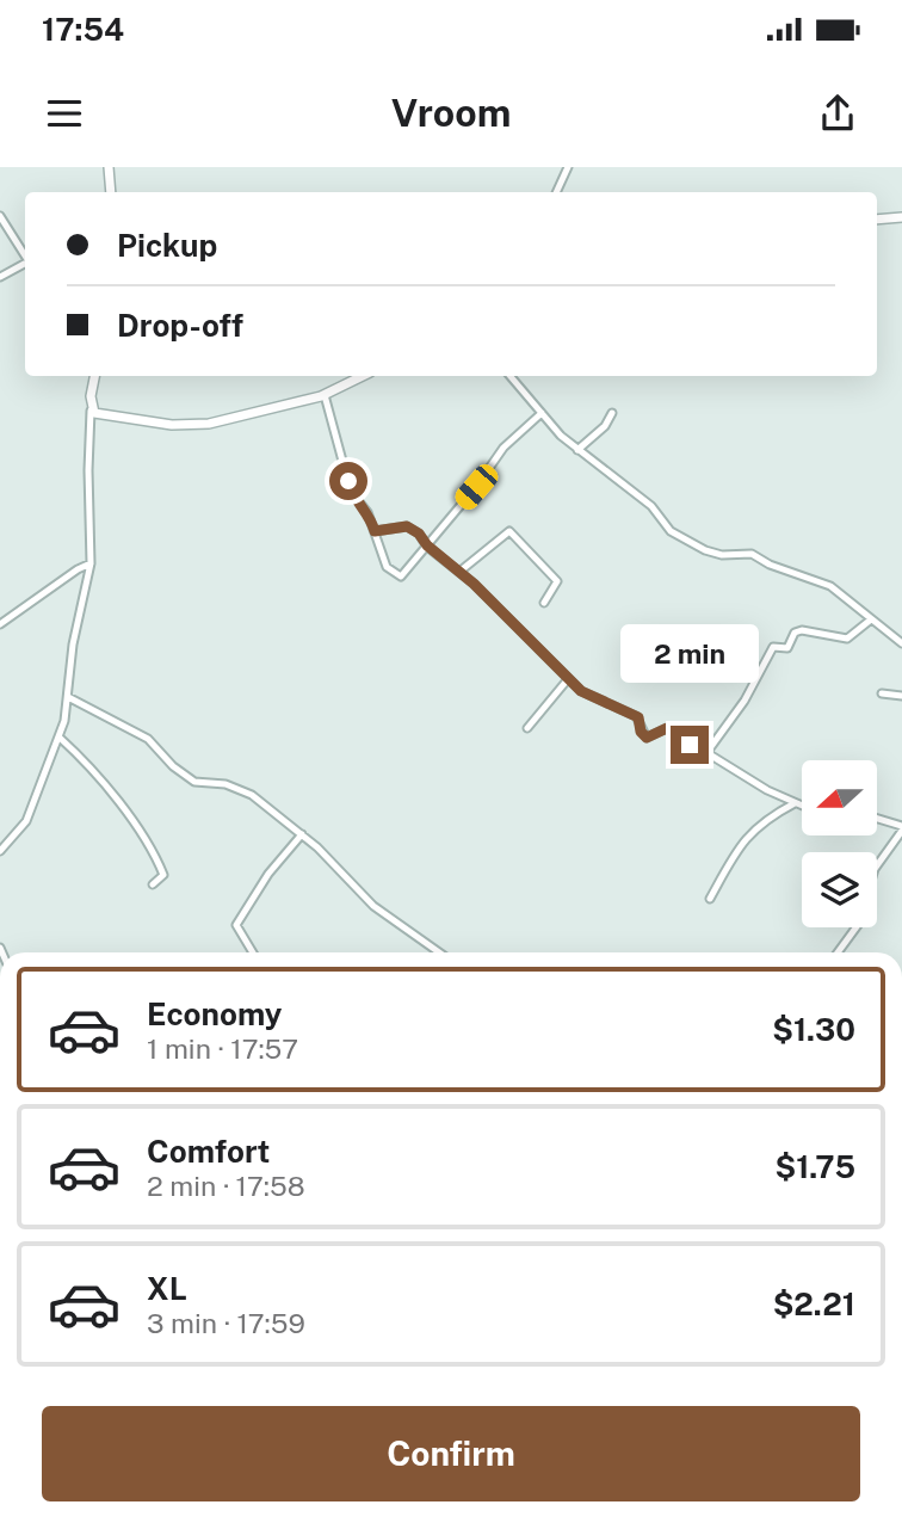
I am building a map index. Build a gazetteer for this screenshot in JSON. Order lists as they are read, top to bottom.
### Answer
{
  "north": "left",
  "page": {
    "status": "17:54",
    "header": "Vroom",
    "banner": ["Pickup", "Drop-off"],
    "bubble": "2 min",
    "list": [
      {
        "name": "Economy",
        "note": "1 min · 17:57",
        "value": "$1.30"
      },
      {
        "name": "Comfort",
        "note": "2 min · 17:58",
        "value": "$1.75"
      },
      {
        "name": "XL",
        "note": "3 min · 17:59",
        "value": "$2.21"
      }
    ],
    "buttons": "Confirm"
  }
}
